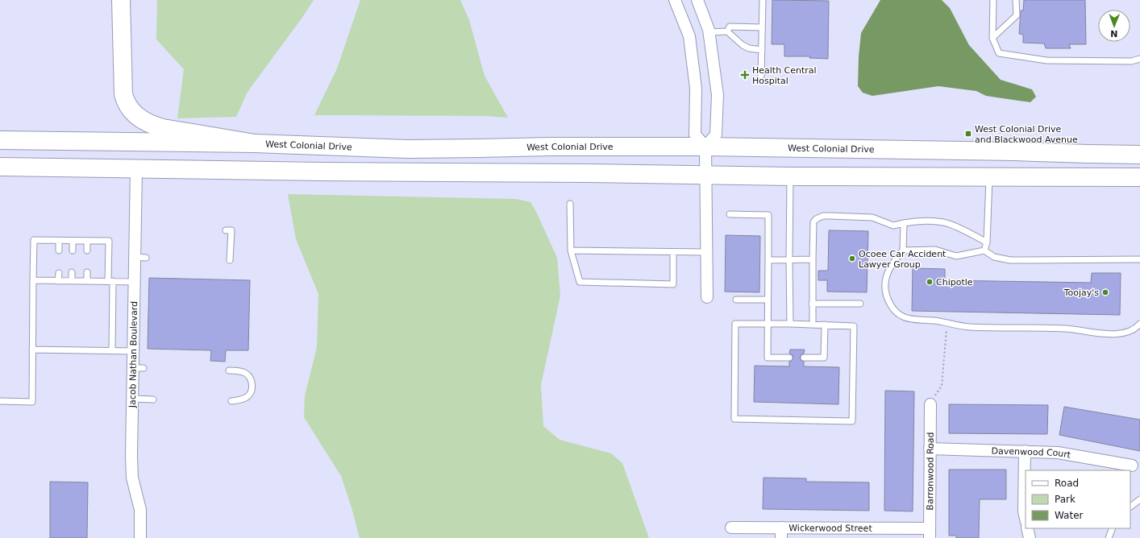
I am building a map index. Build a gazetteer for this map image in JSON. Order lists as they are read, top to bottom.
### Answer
{
  "streets": {
    "highway": ["West Colonial Drive"],
    "street": [
      "Jacob Nathan Boulevard",
      "Davenwood Court",
      "Barronwood Road",
      "Wickerwood Street"
    ]
  },
  "crossings": [
    ["Davenwood Court", "Barronwood Road"],
    ["Barronwood Road", "Wickerwood Street"]
  ],
  "places": {
    "health": ["Health Central Hospital"],
    "transit": ["West Colonial Drive and Blackwood Avenue"],
    "other": ["Ocoee Car Accident Lawyer Group", "Chipotle", "Toojay's"]
  },
  "legend": ["Road", "Park", "Water"],
  "north": "bottom"
}
